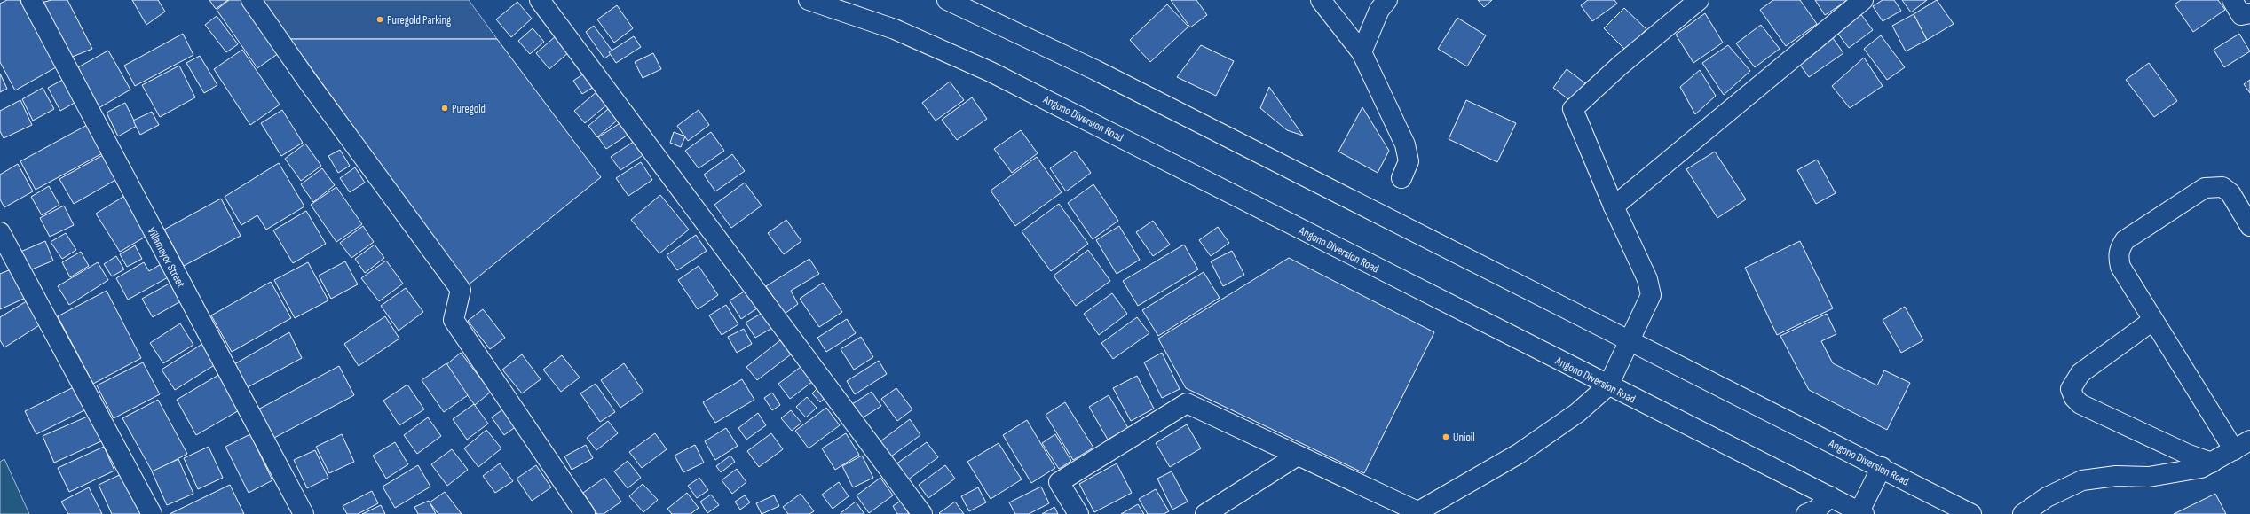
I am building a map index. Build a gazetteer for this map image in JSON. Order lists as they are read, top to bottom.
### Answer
{
  "streets": {
    "street": ["Angono Diversion Road", "Villamayor Street"]
  },
  "places": ["Puregold Parking", "Puregold", "Unioil"]
}
